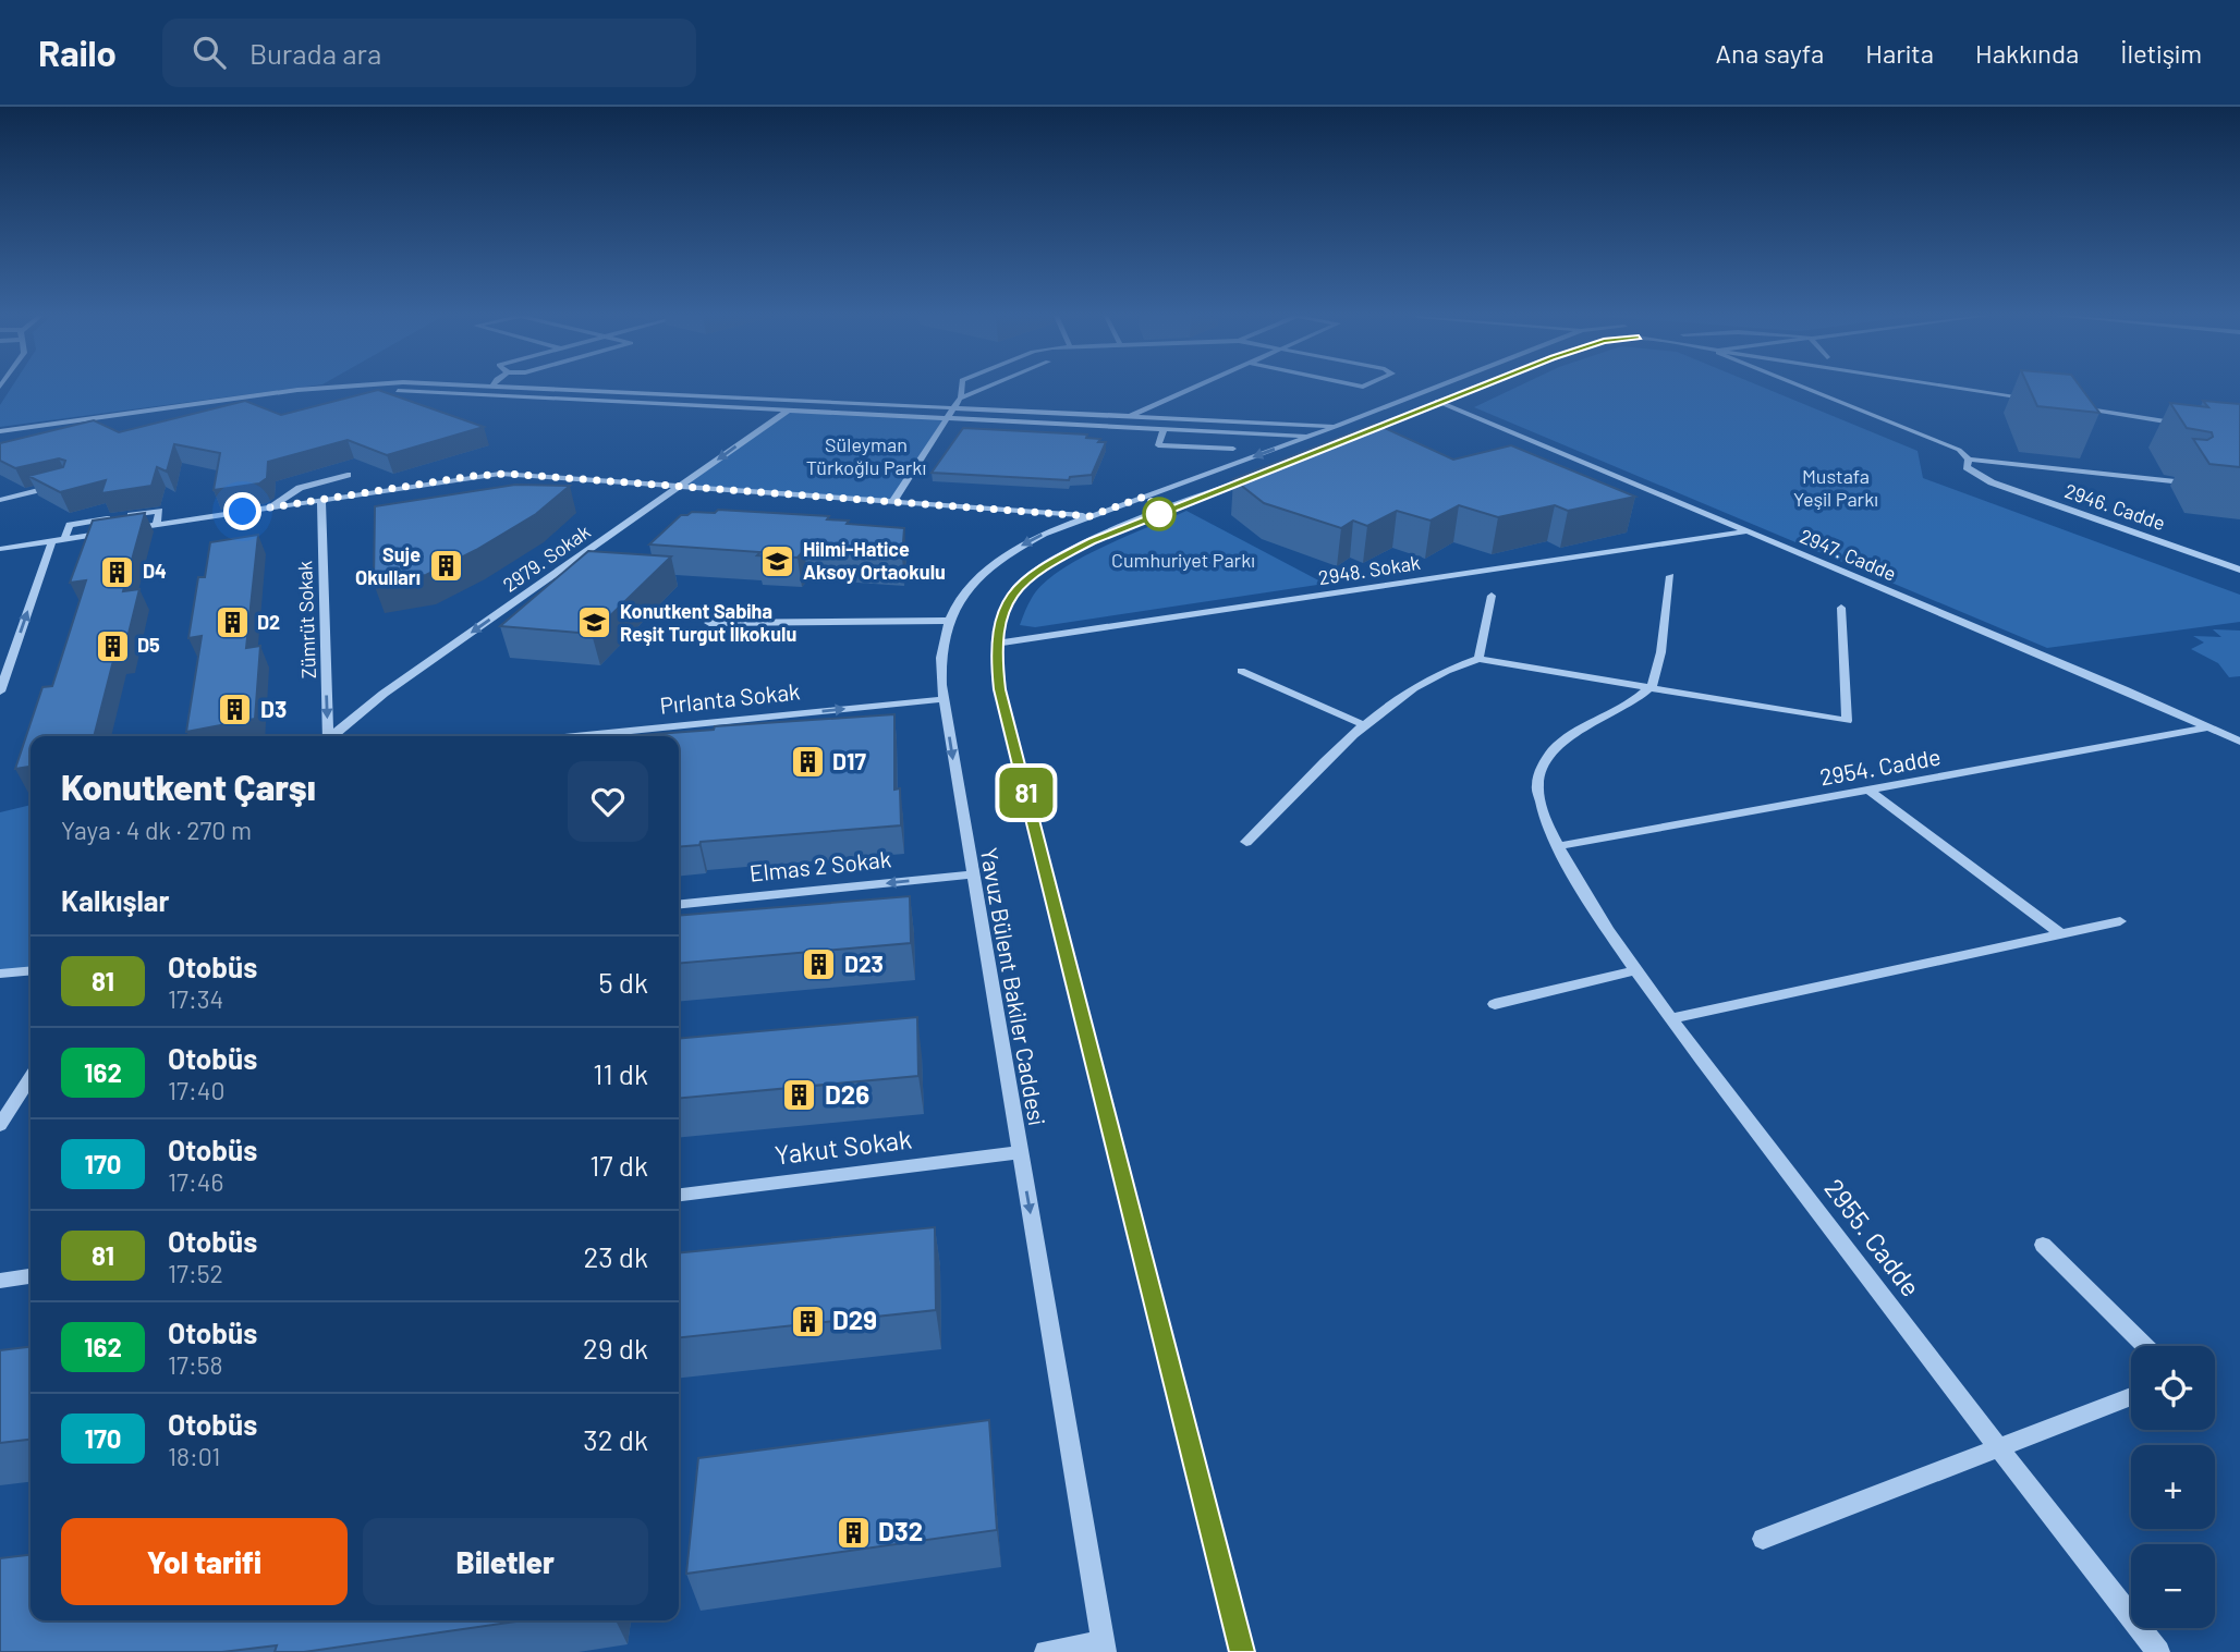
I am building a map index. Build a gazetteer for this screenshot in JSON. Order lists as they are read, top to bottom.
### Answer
{
  "streets": {
    "street": [
      "2946. Cadde",
      "2947. Cadde",
      "2979. Sokak",
      "2948. Sokak",
      "Zümrüt Sokak",
      "Pırlanta Sokak",
      "2954. Cadde",
      "Elmas 2 Sokak",
      "Yavuz Bülent Bakiler Caddesi",
      "Yakut Sokak",
      "2955. Cadde"
    ]
  },
  "crossings": [
    ["2947. Cadde", "2948. Sokak"],
    ["2947. Cadde", "2954. Cadde"],
    ["2947. Cadde", "Yavuz Bülent Bakiler Caddesi"],
    ["Pırlanta Sokak", "Yavuz Bülent Bakiler Caddesi"],
    ["2954. Cadde", "2955. Cadde"],
    ["Elmas 2 Sokak", "Yavuz Bülent Bakiler Caddesi"],
    ["Yavuz Bülent Bakiler Caddesi", "Yakut Sokak"]
  ],
  "one_way": [
    "2979. Sokak",
    "Zümrüt Sokak",
    "Elmas 2 Sokak",
    "Yavuz Bülent Bakiler Caddesi"
  ],
  "parks": ["Süleyman Türkoğlu Parkı", "Mustafa Yeşil Parkı", "Cumhuriyet Parkı"],
  "places": {
    "school or university": ["Hilmi-Hatice Aksoy Ortaokulu", "Konutkent Sabiha Reşit Turgut İlkokulu"],
    "building": [
      "Suje Okulları",
      "D4",
      "D2",
      "D5",
      "D3",
      "D17",
      "D23",
      "D26",
      "D29",
      "D32"
    ]
  },
  "lines": ["bus line 81"],
  "page": {
    "header": "Railo",
    "search": "Burada ara",
    "nav": [
      "Ana sayfa",
      "Harita",
      "Hakkında",
      "İletişim"
    ],
    "on_map": "81",
    "heading": [
      ["Konutkent Çarşı", "Yaya · 4 dk · 270 m"],
      "Kalkışlar"
    ],
    "list": [
      {
        "mark": "81",
        "name": "Otobüs",
        "note": "17:34",
        "value": "5 dk"
      },
      {
        "mark": "162",
        "name": "Otobüs",
        "note": "17:40",
        "value": "11 dk"
      },
      {
        "mark": "170",
        "name": "Otobüs",
        "note": "17:46",
        "value": "17 dk"
      },
      {
        "mark": "81",
        "name": "Otobüs",
        "note": "17:52",
        "value": "23 dk"
      },
      {
        "mark": "162",
        "name": "Otobüs",
        "note": "17:58",
        "value": "29 dk"
      },
      {
        "mark": "170",
        "name": "Otobüs",
        "note": "18:01",
        "value": "32 dk"
      }
    ],
    "map_buttons": ["+", "−"],
    "buttons": ["Yol tarifi", "Biletler"]
  }
}
